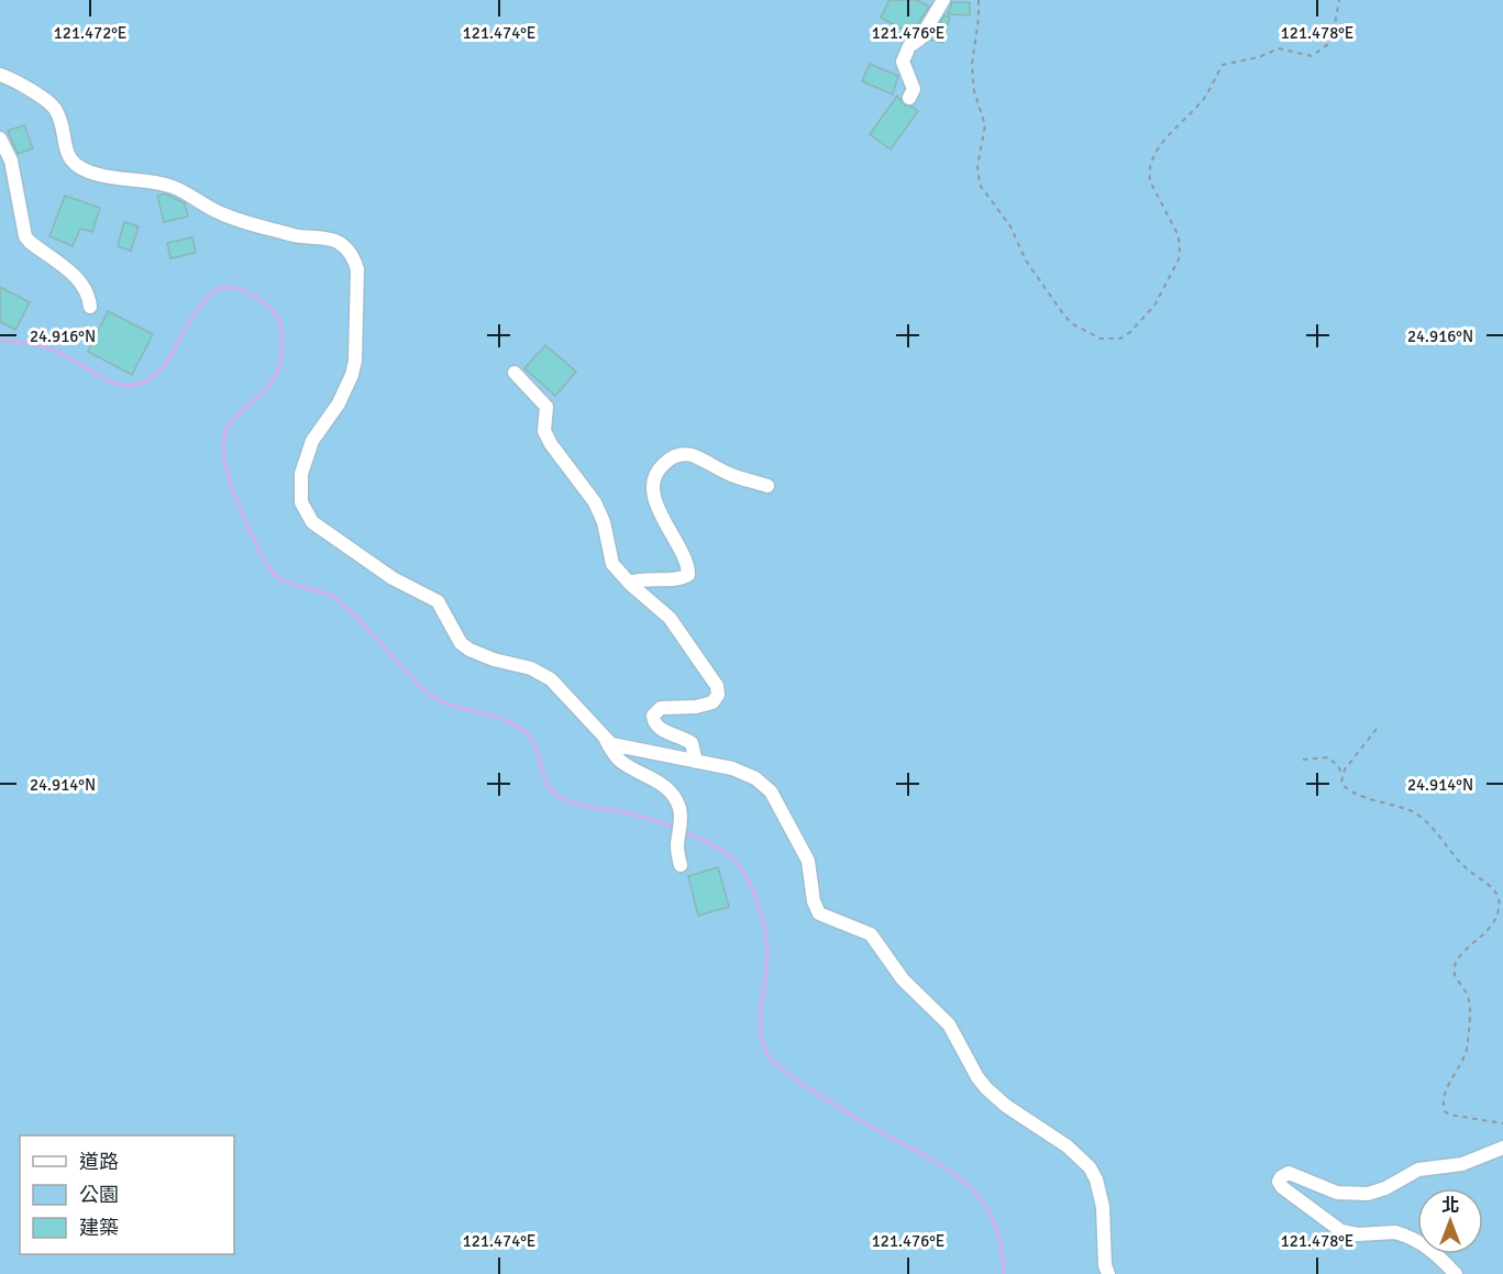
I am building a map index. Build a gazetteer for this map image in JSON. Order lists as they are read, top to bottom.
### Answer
{
  "legend": ["道路", "公園", "建築"],
  "north": "top",
  "coordinates": [
    "121.472°E",
    "121.474°E",
    "121.476°E",
    "121.478°E",
    "24.916°N",
    "24.914°N"
  ]
}
